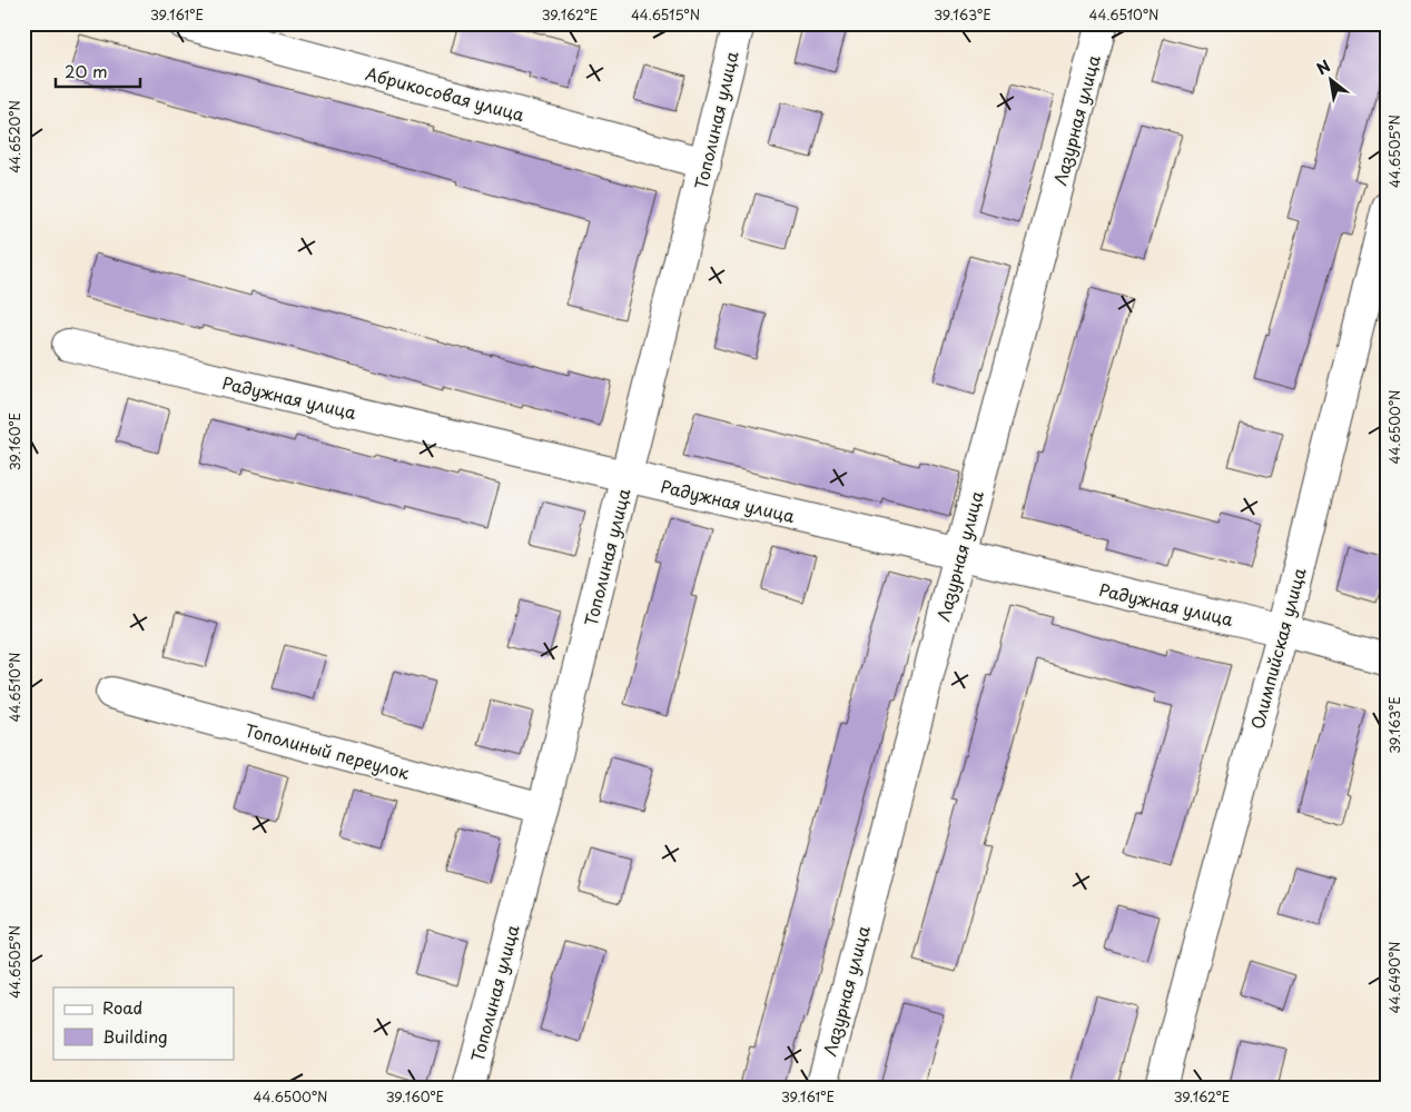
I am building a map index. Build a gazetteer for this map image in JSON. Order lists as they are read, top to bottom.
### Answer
{
  "streets": {
    "street": [
      "Абрикосовая улица",
      "Тополиная улица",
      "Лазурная улица",
      "Радужная улица",
      "Олимпийская улица",
      "Тополиный переулок"
    ]
  },
  "crossings": [
    ["Абрикосовая улица", "Тополиная улица"],
    ["Тополиная улица", "Радужная улица"],
    ["Тополиная улица", "Тополиный переулок"],
    ["Лазурная улица", "Радужная улица"],
    ["Радужная улица", "Олимпийская улица"]
  ],
  "legend": ["Road", "Building"],
  "scale_bar": "20 m",
  "north": "top left",
  "coordinates": [
    "39.161°E",
    "39.162°E",
    "44.6515°N",
    "39.163°E",
    "44.6510°N",
    "44.6520°N",
    "44.6505°N",
    "44.6500°N",
    "39.160°E",
    "44.6490°N"
  ]
}
